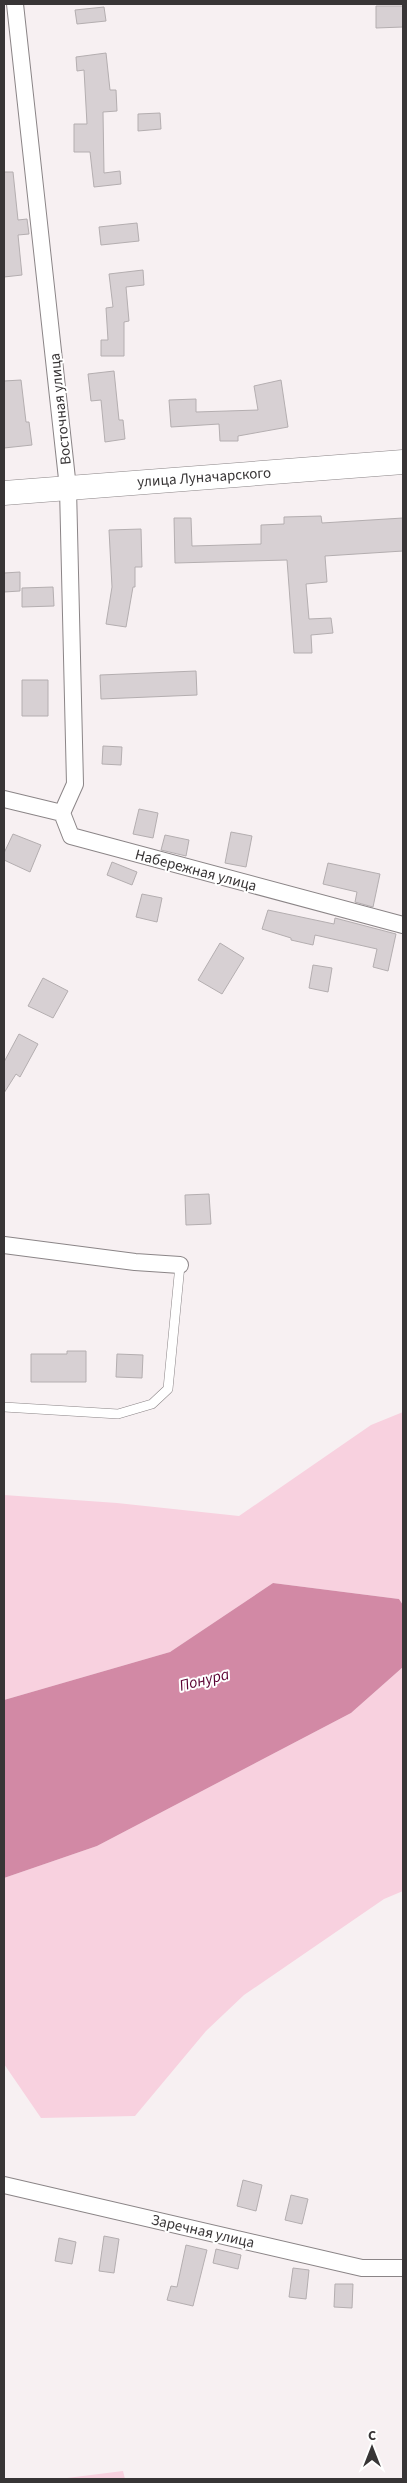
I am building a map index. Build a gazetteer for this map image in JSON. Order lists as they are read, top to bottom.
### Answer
{
  "streets": {
    "main road": ["улица Луначарского"],
    "street": ["Восточная улица", "Набережная улица", "Заречная улица"]
  },
  "crossings": [
    ["Восточная улица", "улица Луначарского"],
    ["Восточная улица", "Набережная улица"]
  ],
  "water": ["Понура"],
  "north": "top"
}
